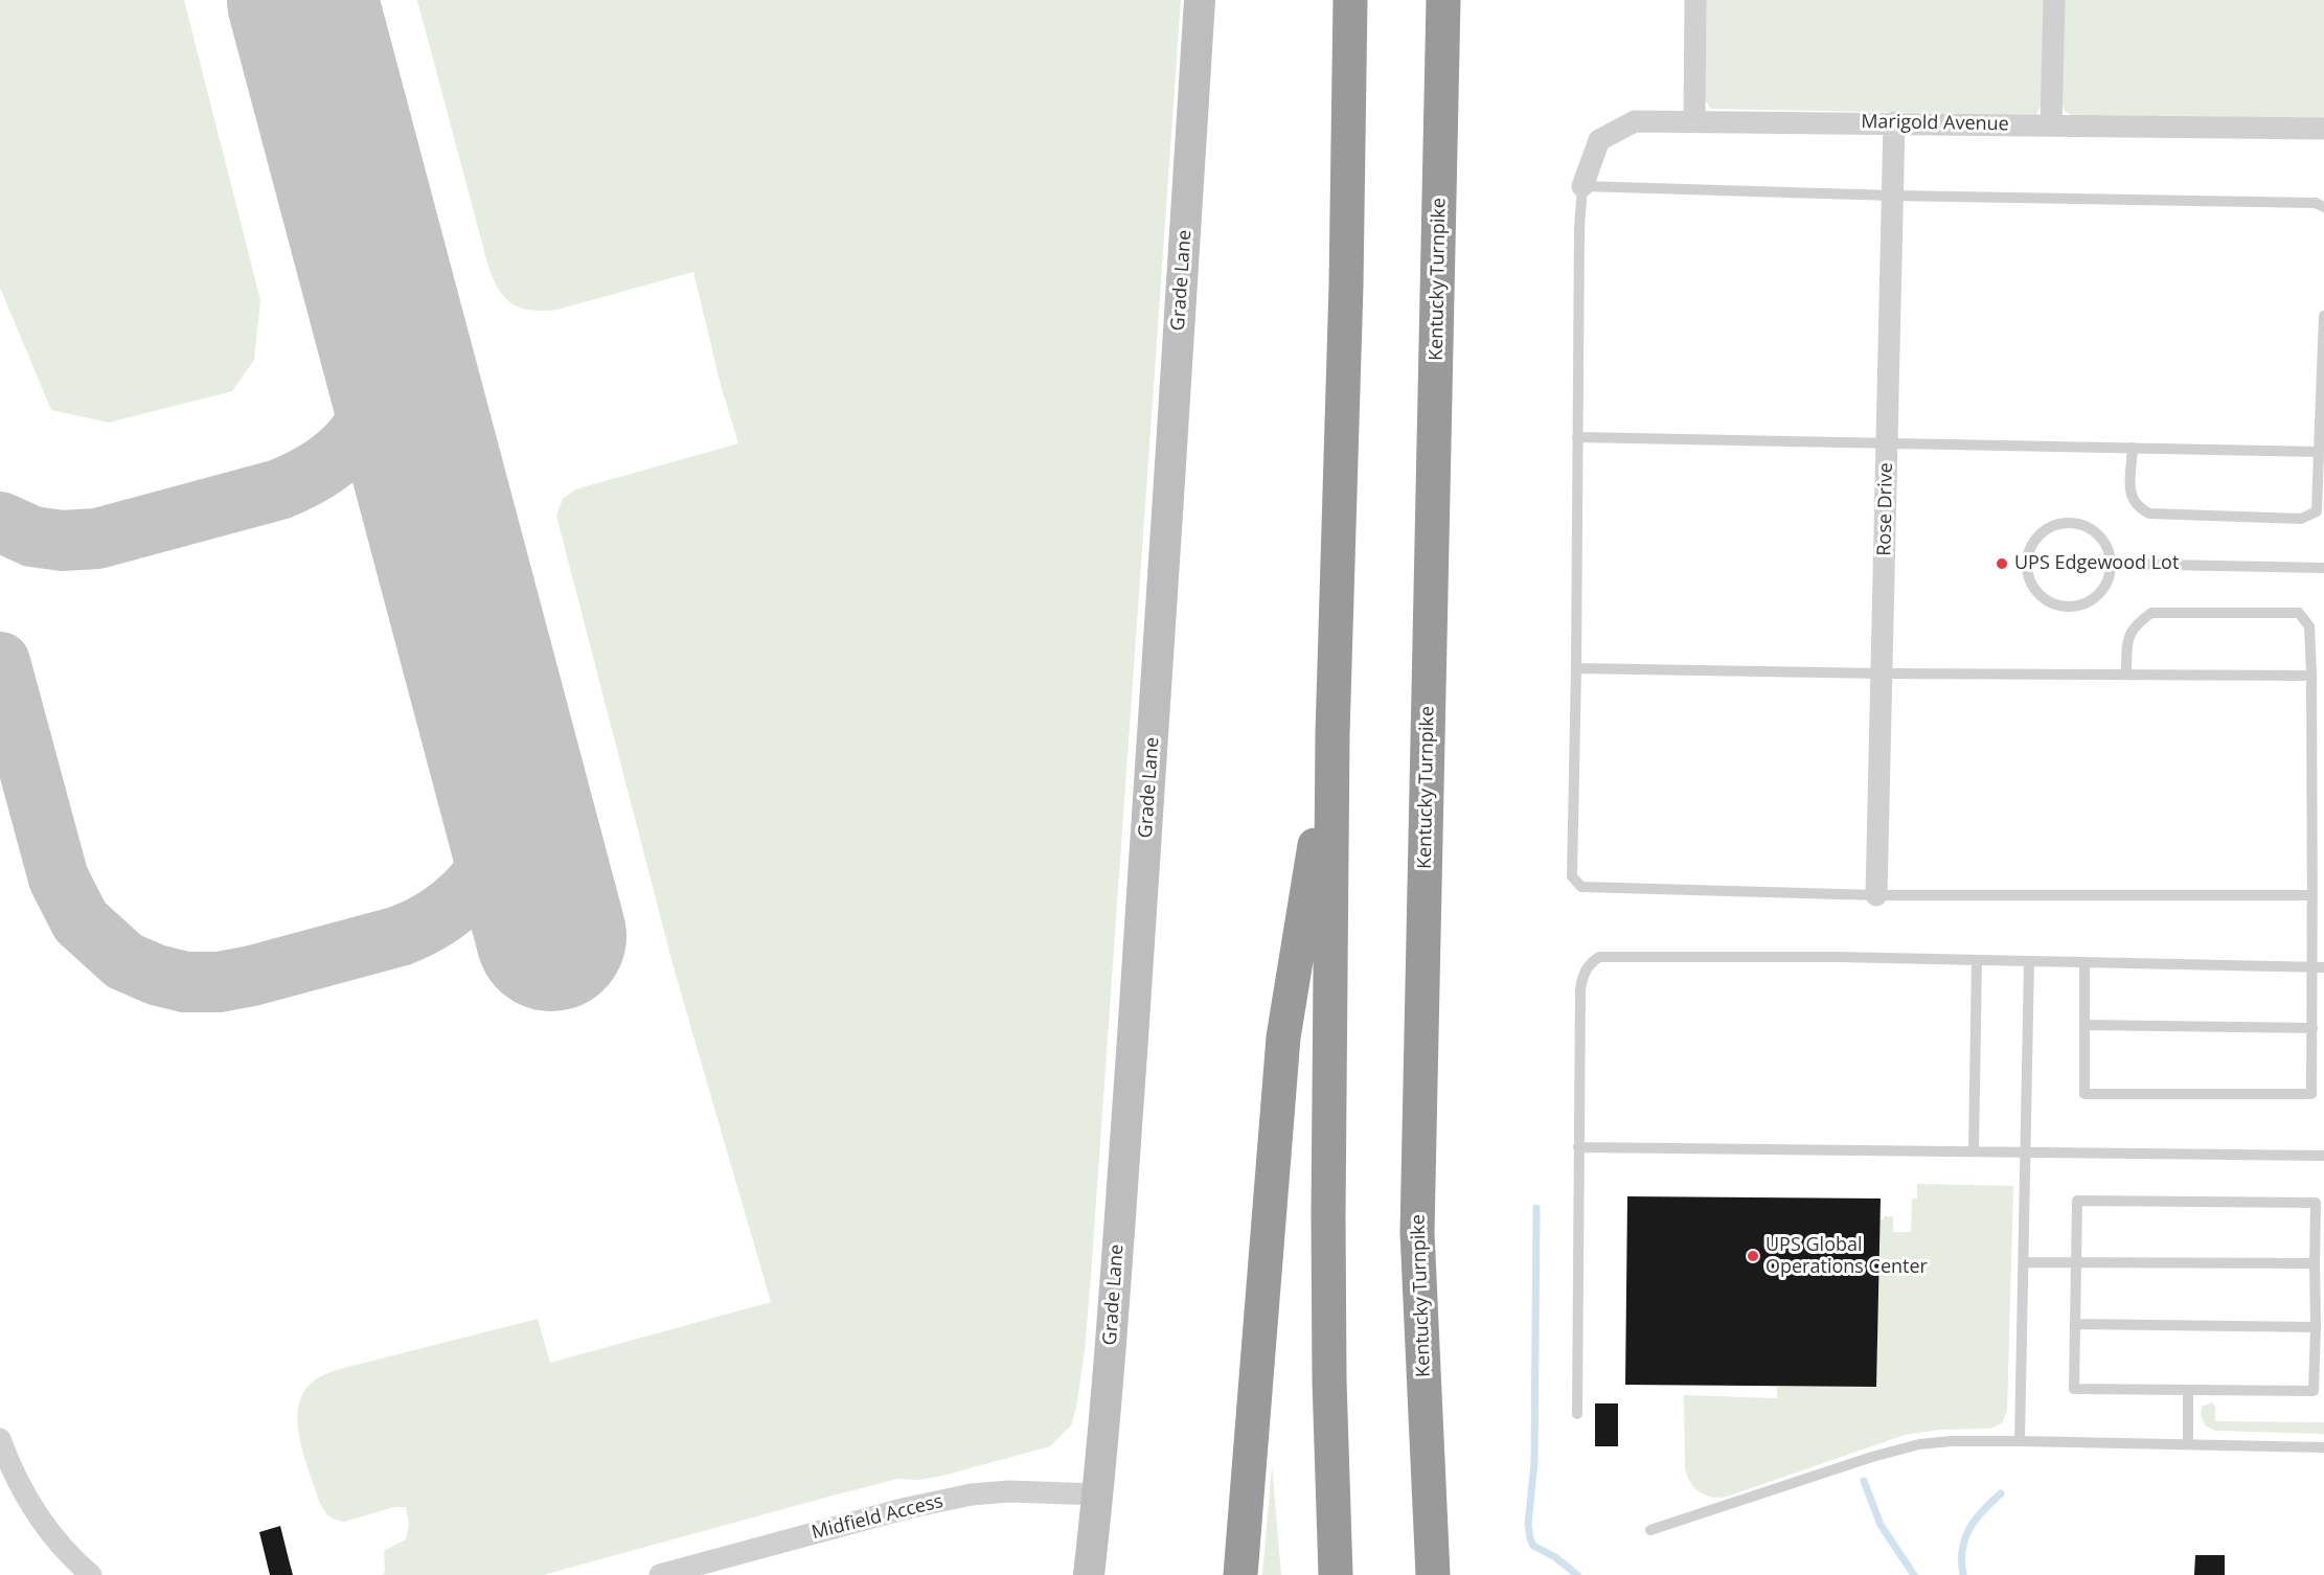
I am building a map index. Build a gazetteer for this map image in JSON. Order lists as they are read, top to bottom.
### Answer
{
  "streets": {
    "highway": ["Kentucky Turnpike"],
    "main road": ["Grade Lane"],
    "street": ["Marigold Avenue", "Rose Drive", "Midfield Access"]
  },
  "crossings": [
    ["Marigold Avenue", "Rose Drive"],
    ["Grade Lane", "Midfield Access"]
  ],
  "places": ["UPS Edgewood Lot", "UPS Global Operations Center"]
}
